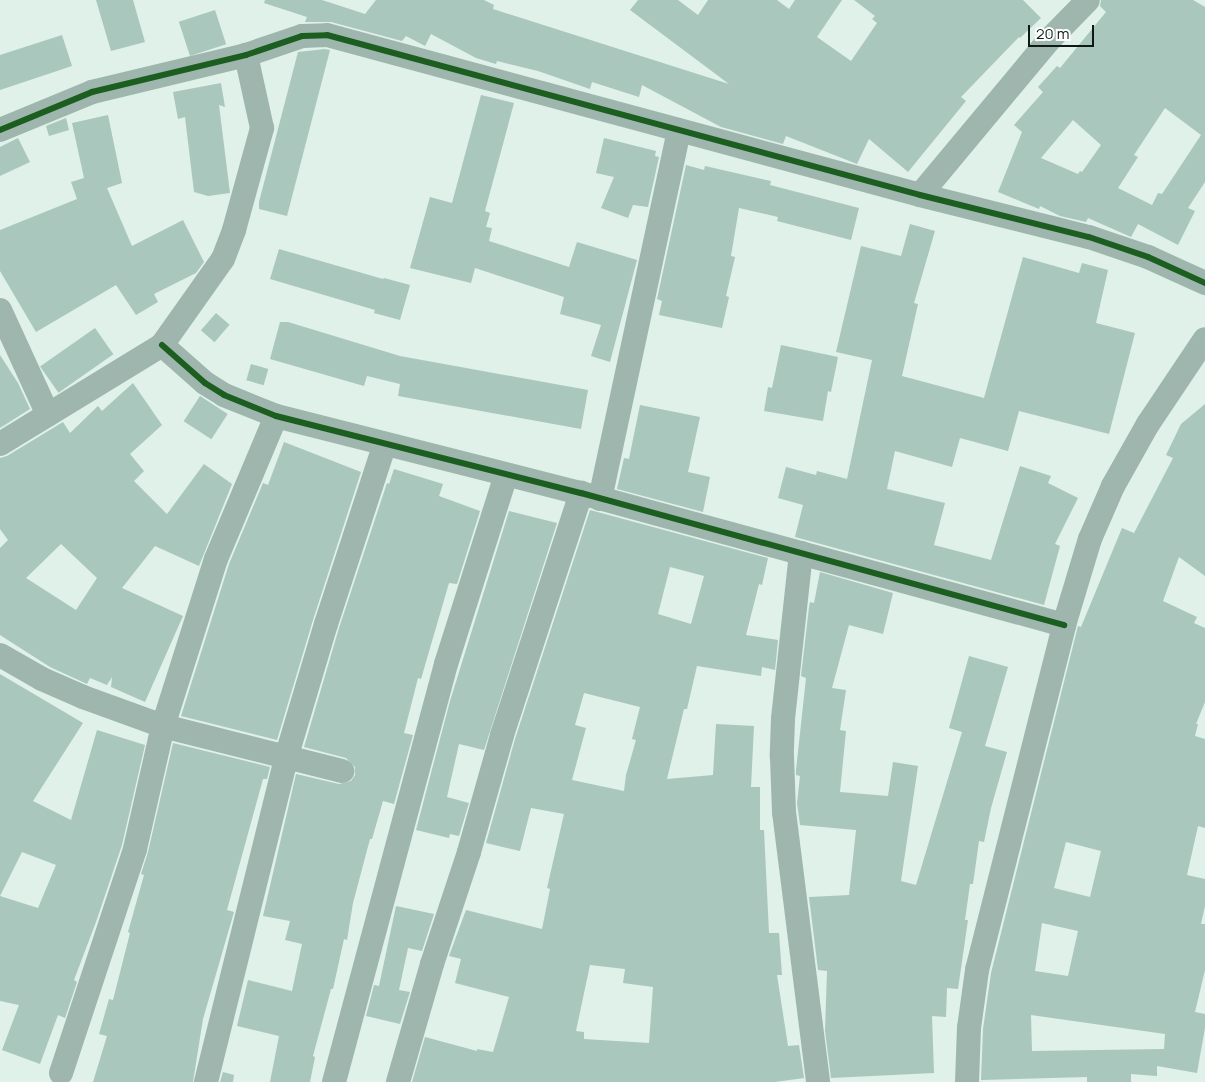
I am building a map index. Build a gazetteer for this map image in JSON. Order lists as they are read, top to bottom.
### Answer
{
  "scale_bar": "20 m"
}
